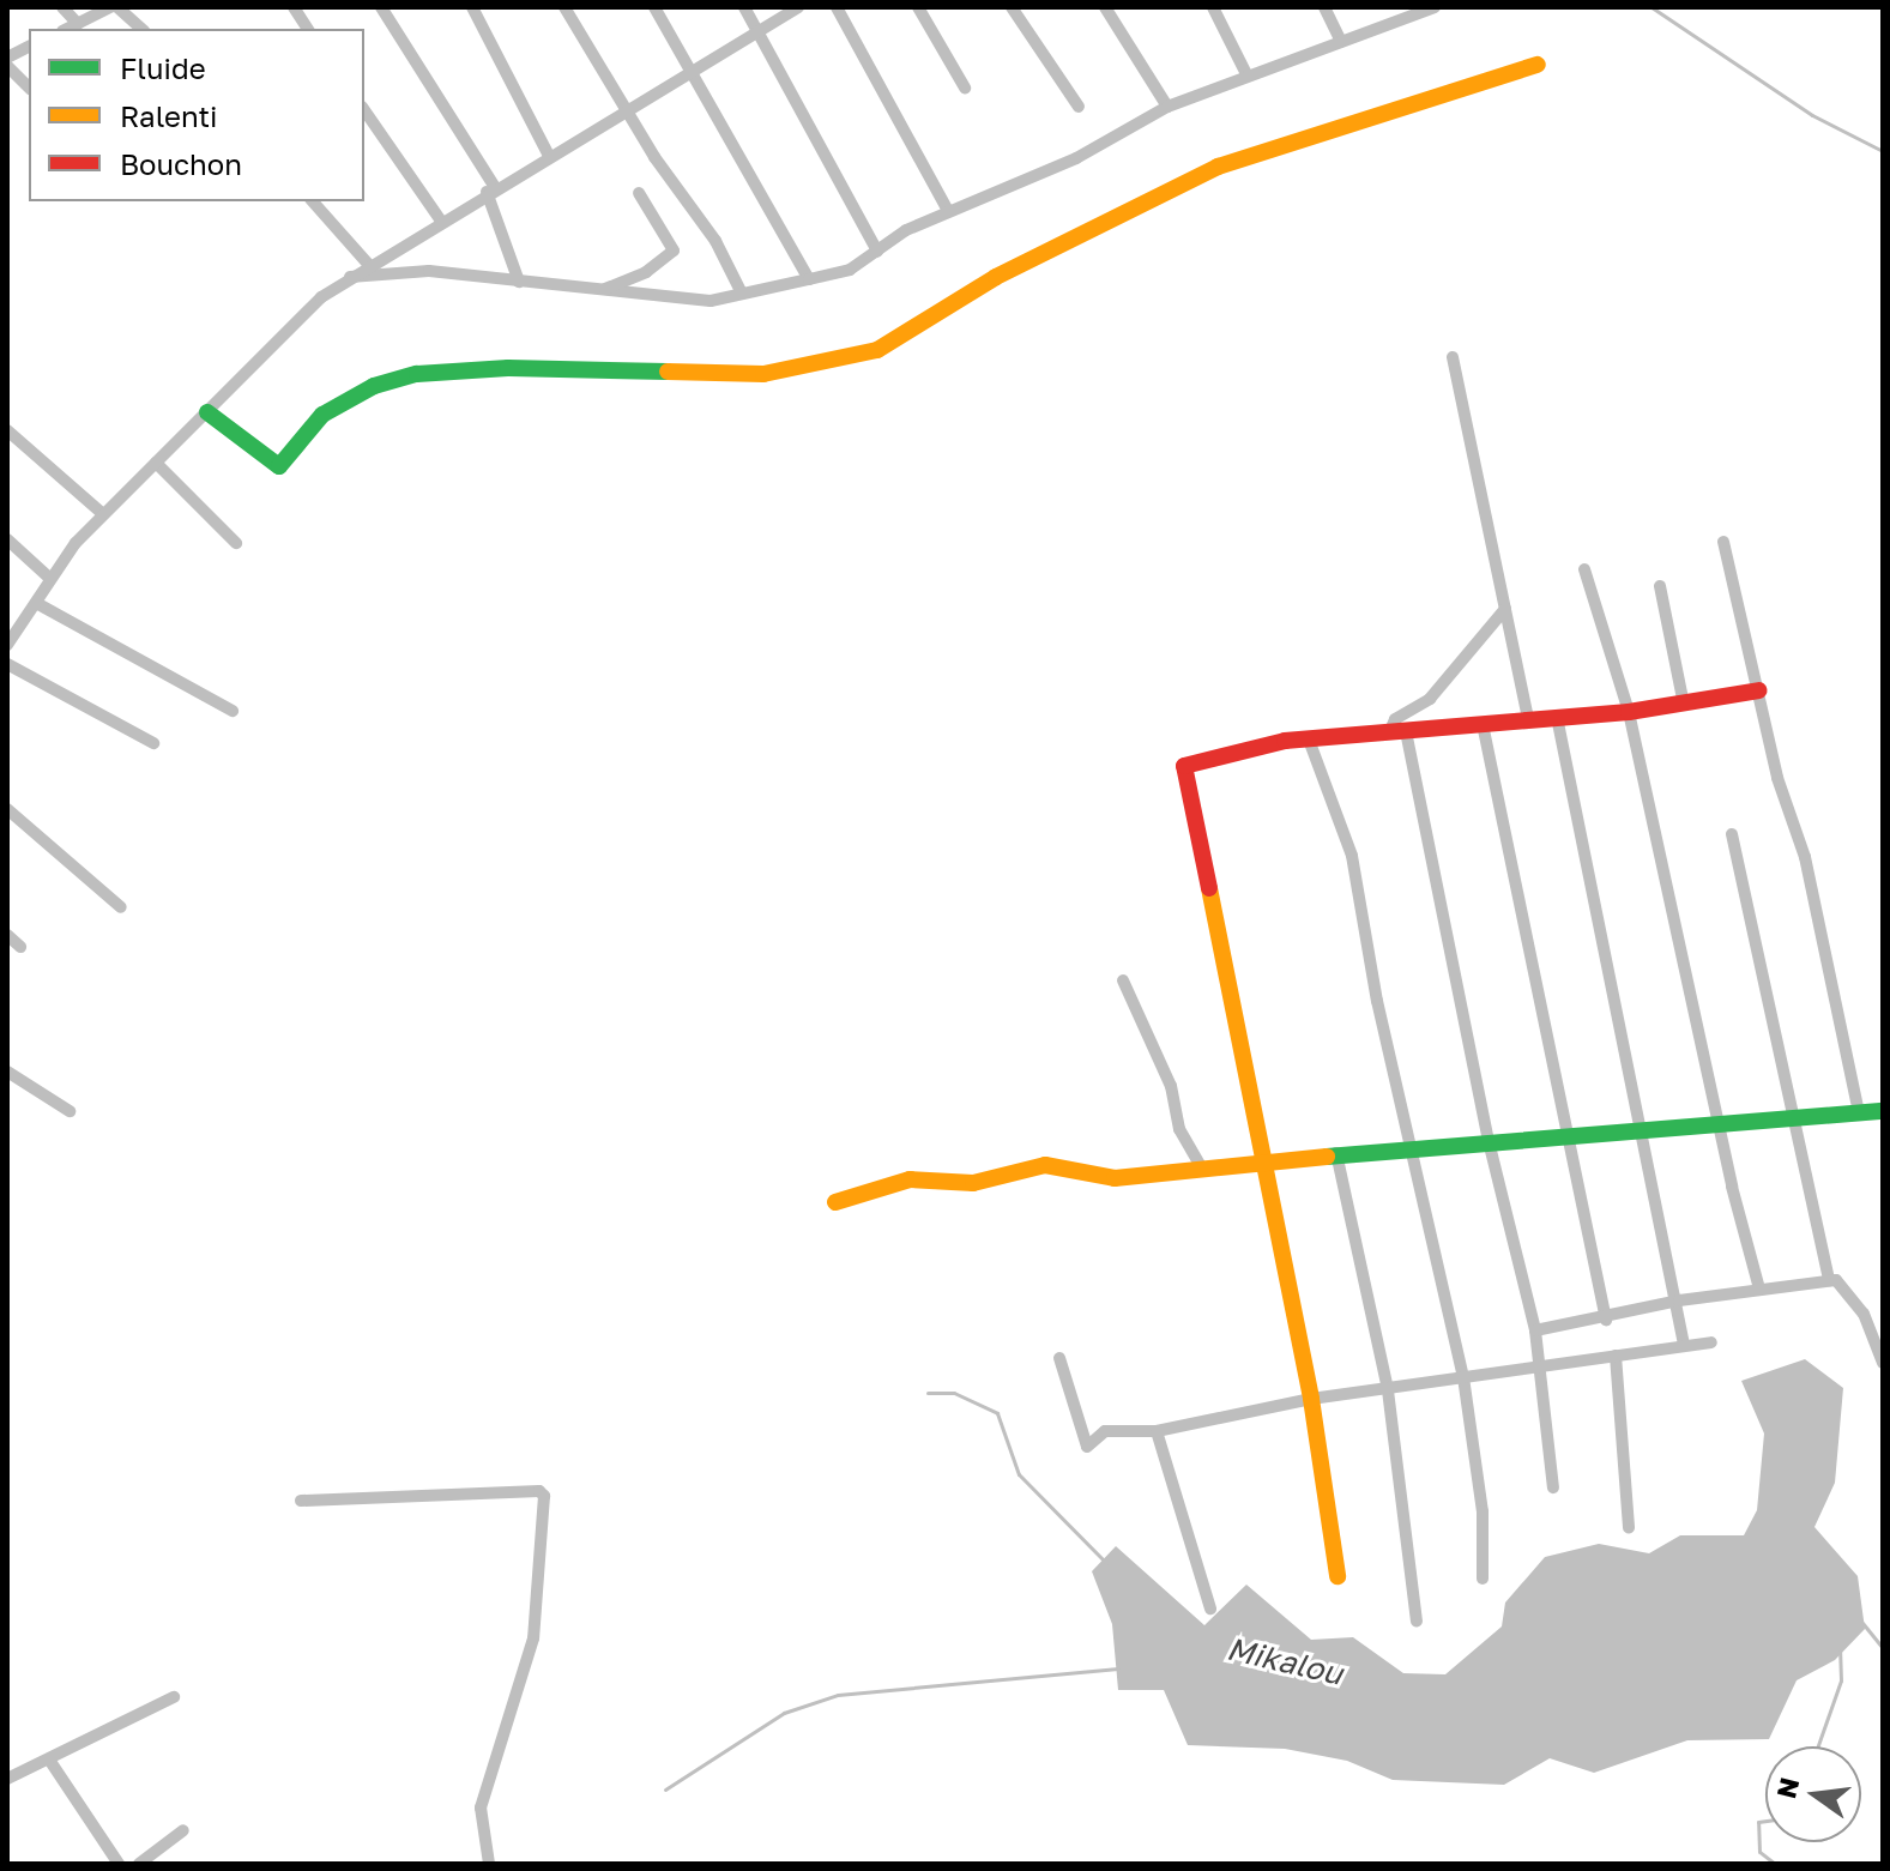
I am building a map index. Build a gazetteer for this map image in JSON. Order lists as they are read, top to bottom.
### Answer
{
  "water": ["Mikalou"],
  "legend": ["Fluide", "Ralenti", "Bouchon"],
  "north": "left"
}
